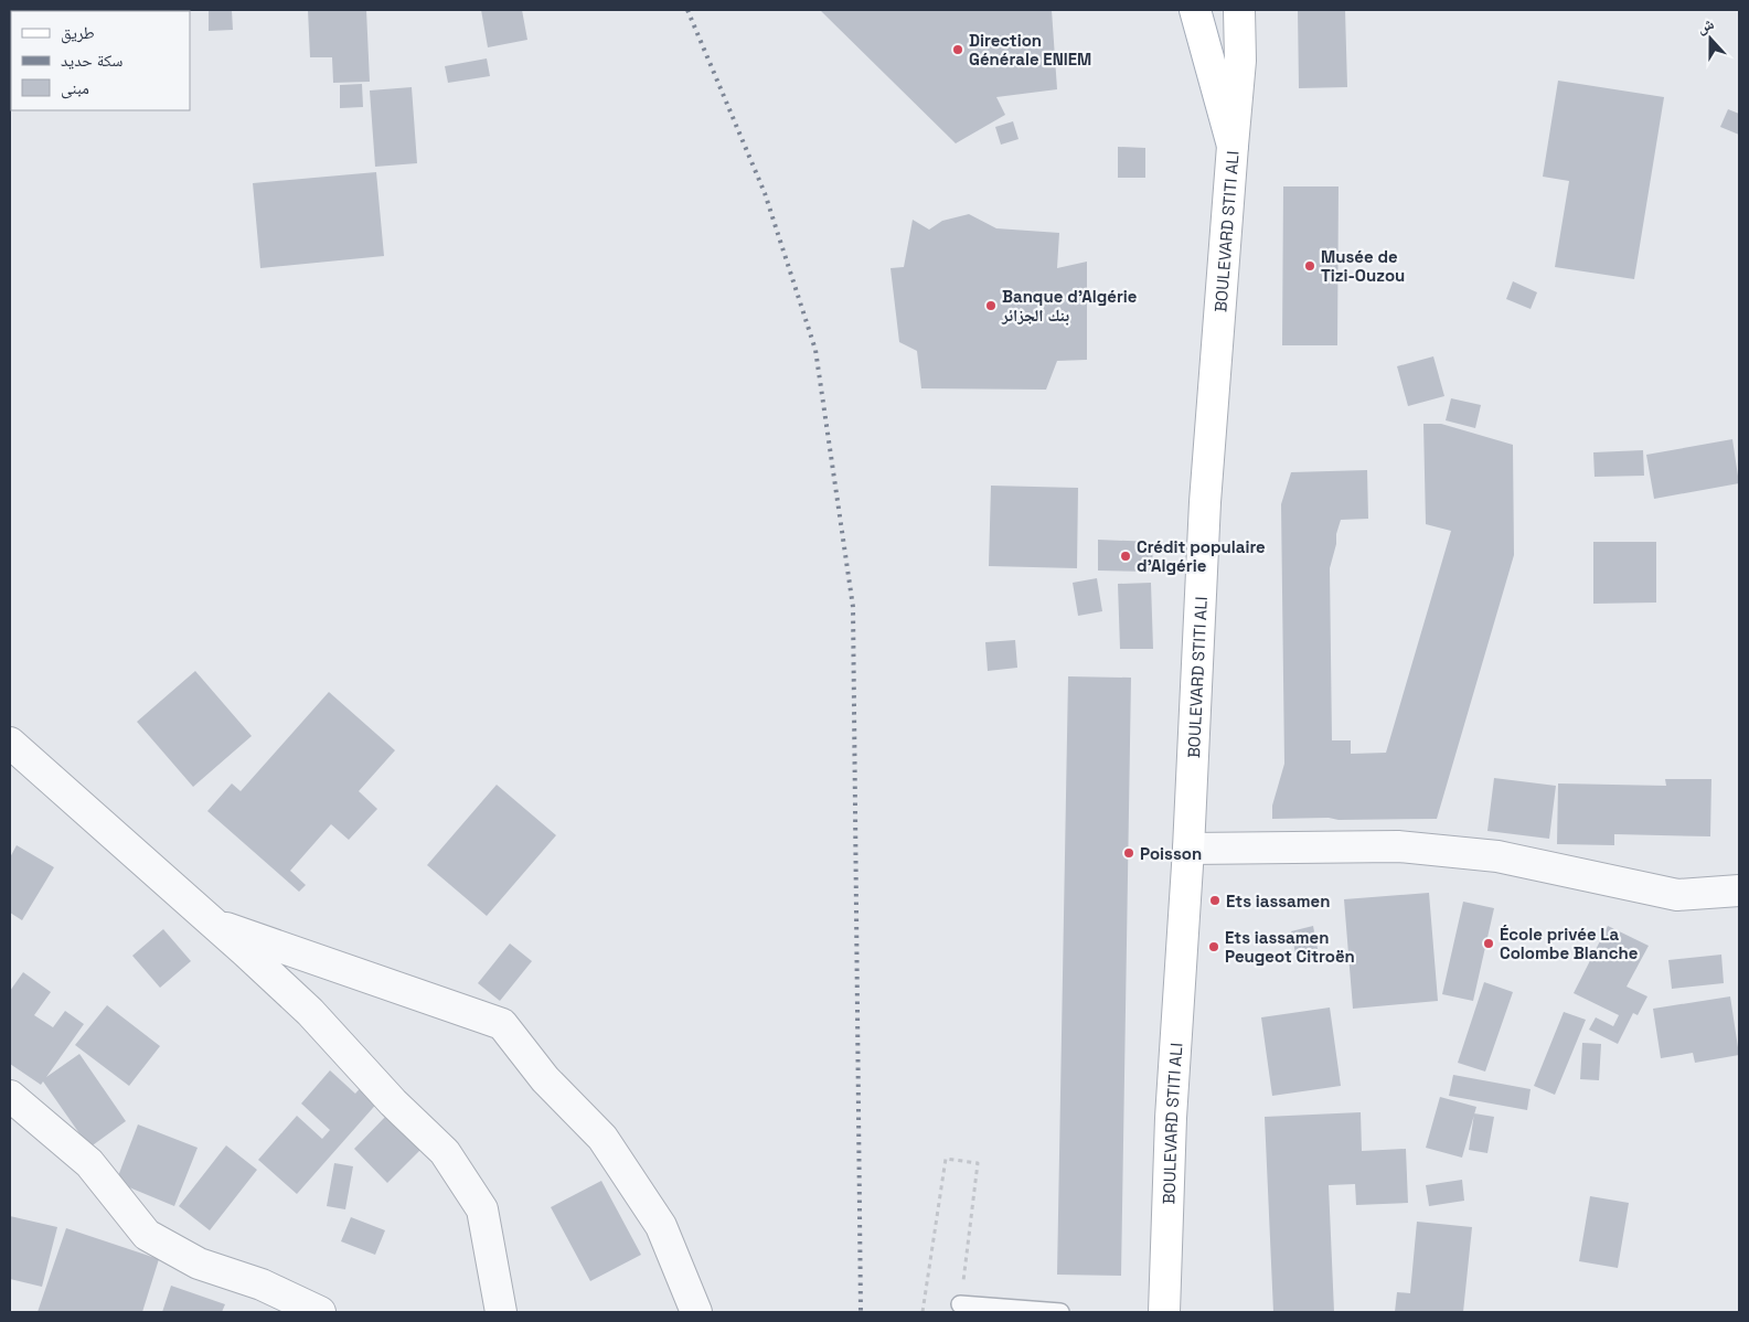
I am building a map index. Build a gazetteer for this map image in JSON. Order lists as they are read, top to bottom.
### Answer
{
  "streets": {
    "main road": ["BOULEVARD STITI ALI"]
  },
  "places": [
    "Direction Générale ENIEM",
    "Musée de Tizi-Ouzou",
    "Banque d'Algérie بنك الجزائر",
    "Crédit populaire d'Algérie",
    "Poisson",
    "Ets iassamen",
    "École privée La Colombe Blanche",
    "Ets iassamen Peugeot Citroën"
  ],
  "legend": ["طريق", "سكة حديد", "مبنى"],
  "north": "top"
}
